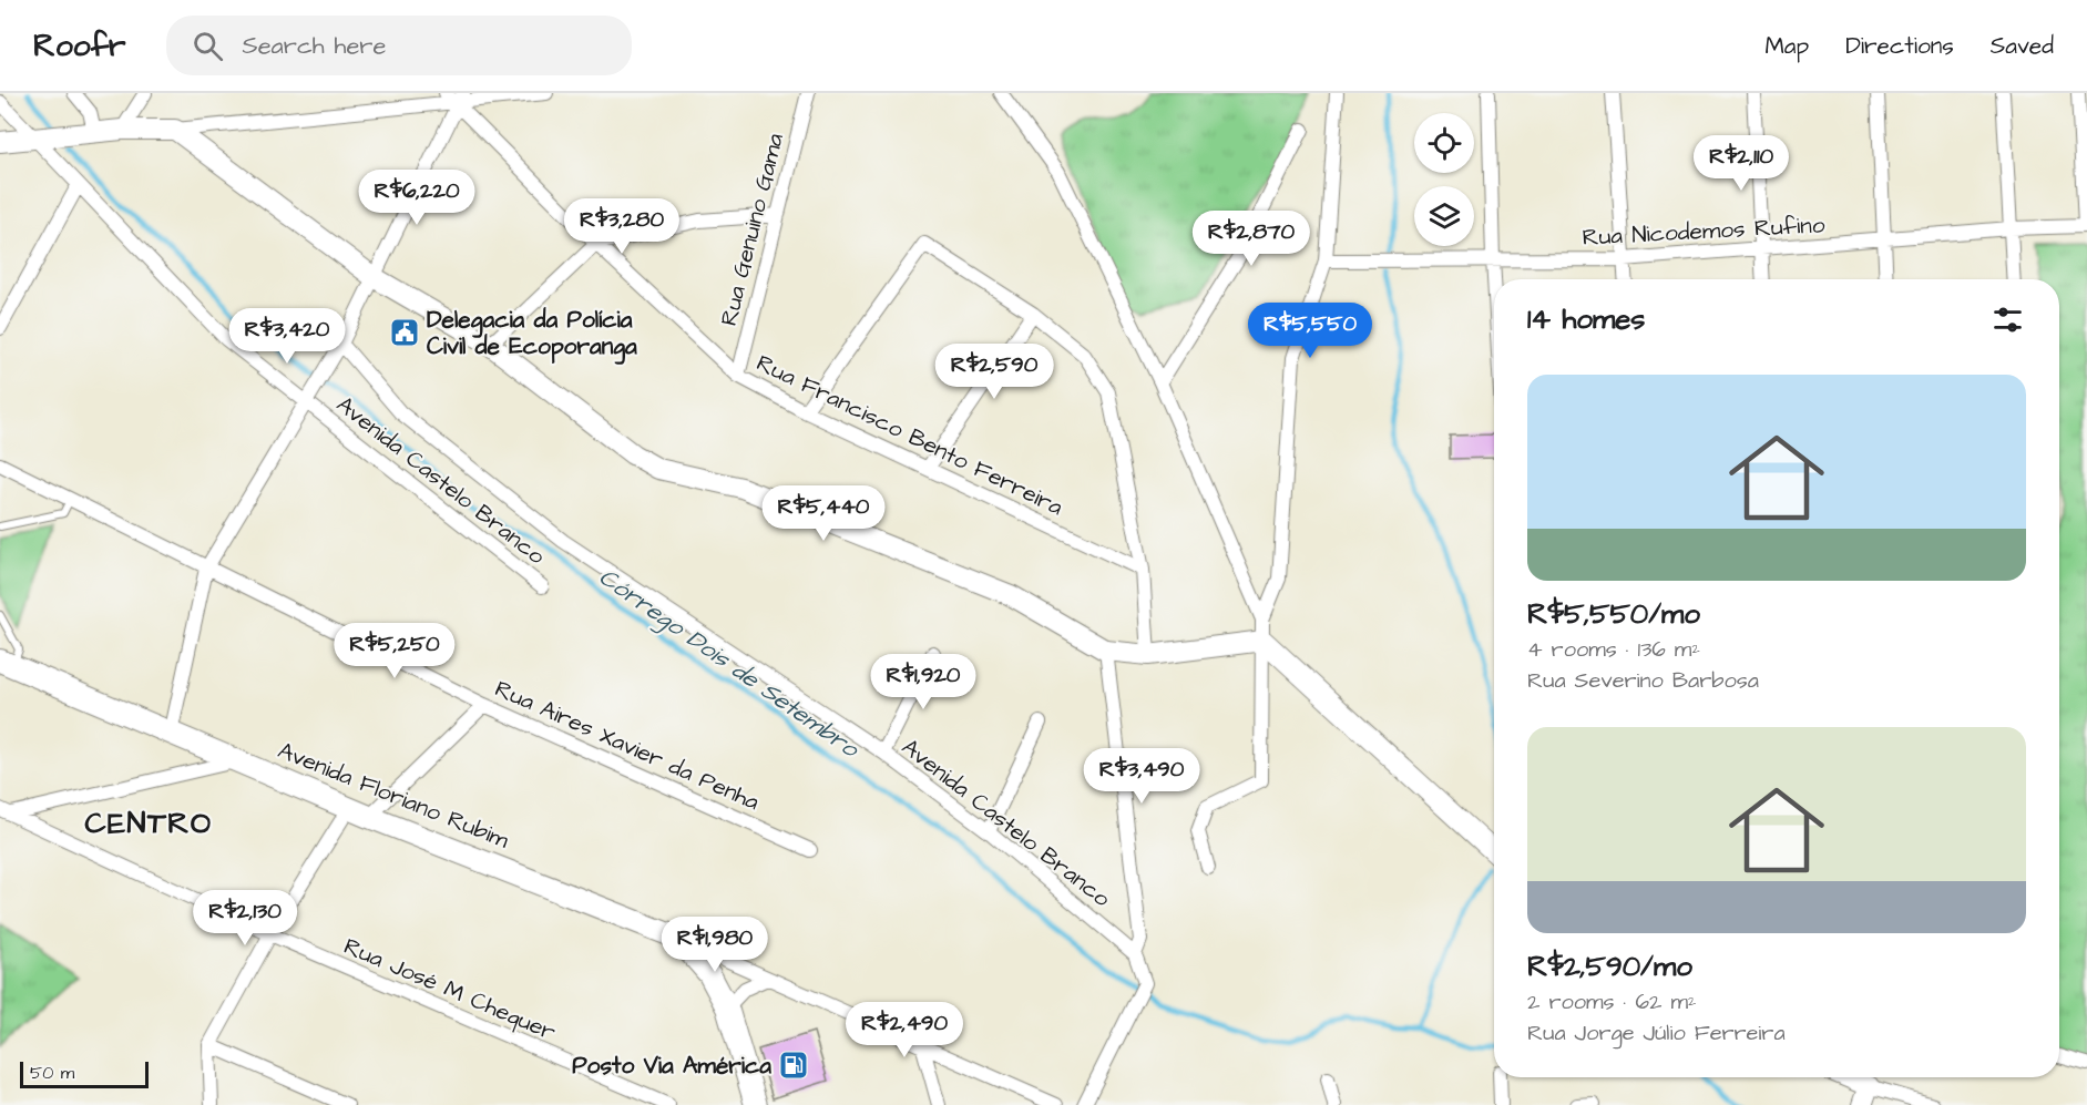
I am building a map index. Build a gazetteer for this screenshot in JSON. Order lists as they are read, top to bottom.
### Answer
{
  "streets": {
    "main road": ["Avenida Floriano Rubim"],
    "street": [
      "Rua Genuino Gama",
      "Rua Nicodemos Rufino",
      "Rua Francisco Bento Ferreira",
      "Avenida Castelo Branco",
      "Rua Aires Xavier da Penha",
      "Rua José M Chequer"
    ]
  },
  "crossings": [
    ["Rua Genuino Gama", "Rua Francisco Bento Ferreira"]
  ],
  "districts": ["CENTRO"],
  "water": ["Córrego Dois de Setembro"],
  "places": {
    "public building": ["Delegacia da Polícia Civil de Ecoporanga"],
    "fuel station": ["Posto Via América"]
  },
  "scale_bar": "50 m",
  "page": {
    "header": "Roofr",
    "search": "Search here",
    "nav": ["Map", "Directions", "Saved"],
    "price": [
      "R$2,110",
      "R$6,220",
      "R$3,280",
      "R$2,870",
      "R$5,550",
      "R$3,420",
      "R$2,590",
      "R$5,440",
      "R$5,250",
      "R$1,920",
      "R$3,490",
      "R$2,130",
      "R$1,980",
      "R$2,490"
    ],
    "heading": "14 homes",
    "list": [
      {
        "name": "R$5,550/mo",
        "note": "4 rooms · 136 m² · Rua Severino Barbosa"
      },
      {
        "name": "R$2,590/mo",
        "note": "2 rooms · 62 m² · Rua Jorge Júlio Ferreira"
      }
    ],
    "scale": "50 m"
  }
}
